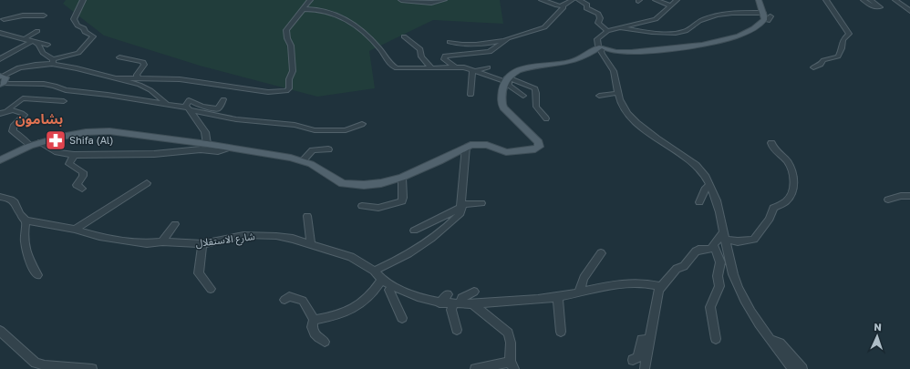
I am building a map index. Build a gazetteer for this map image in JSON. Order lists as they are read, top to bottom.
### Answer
{
  "streets": {
    "street": ["شارع الاستقلال"]
  },
  "districts": ["بشامون"],
  "places": {
    "pharmacy": ["Shifa (Al)"]
  },
  "north": "top"
}
